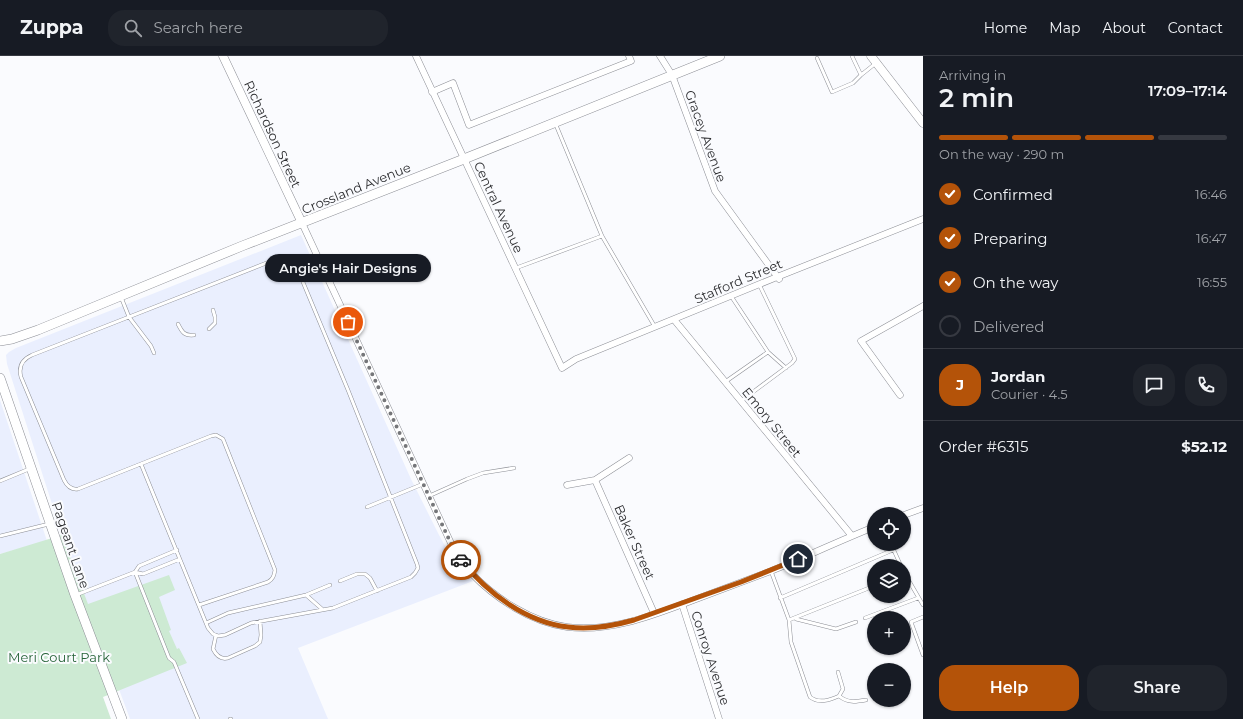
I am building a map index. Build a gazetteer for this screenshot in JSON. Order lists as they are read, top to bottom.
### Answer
{
  "streets": {
    "main road": ["Crossland Avenue", "Pageant Lane"],
    "street": [
      "Richardson Street",
      "Gracey Avenue",
      "Central Avenue",
      "Stafford Street",
      "Emory Street",
      "Baker Street",
      "Conroy Avenue"
    ]
  },
  "crossings": [
    ["Richardson Street", "Crossland Avenue"],
    ["Gracey Avenue", "Crossland Avenue"],
    ["Gracey Avenue", "Stafford Street"],
    ["Crossland Avenue", "Central Avenue"],
    ["Central Avenue", "Stafford Street"]
  ],
  "parks": ["Meri Court Park"],
  "places": ["Angie's Hair Designs"],
  "page": {
    "header": "Zuppa",
    "search": "Search here",
    "nav": [
      "Home",
      "Map",
      "About",
      "Contact"
    ],
    "heading": ["2 min", "Arriving in", "17:09–17:14"],
    "panel": [
      "Jordan",
      "Courier · 4.5",
      "Order #6315",
      "$52.12"
    ],
    "bar": "On the way · 290 m",
    "list": [
      ["Confirmed", "16:46"],
      ["Preparing", "16:47"],
      ["On the way", "16:55"],
      "Delivered"
    ],
    "bubble": "Angie's Hair Designs",
    "round": "J",
    "map_buttons": ["+", "−"],
    "buttons": ["Help", "Share"]
  }
}
